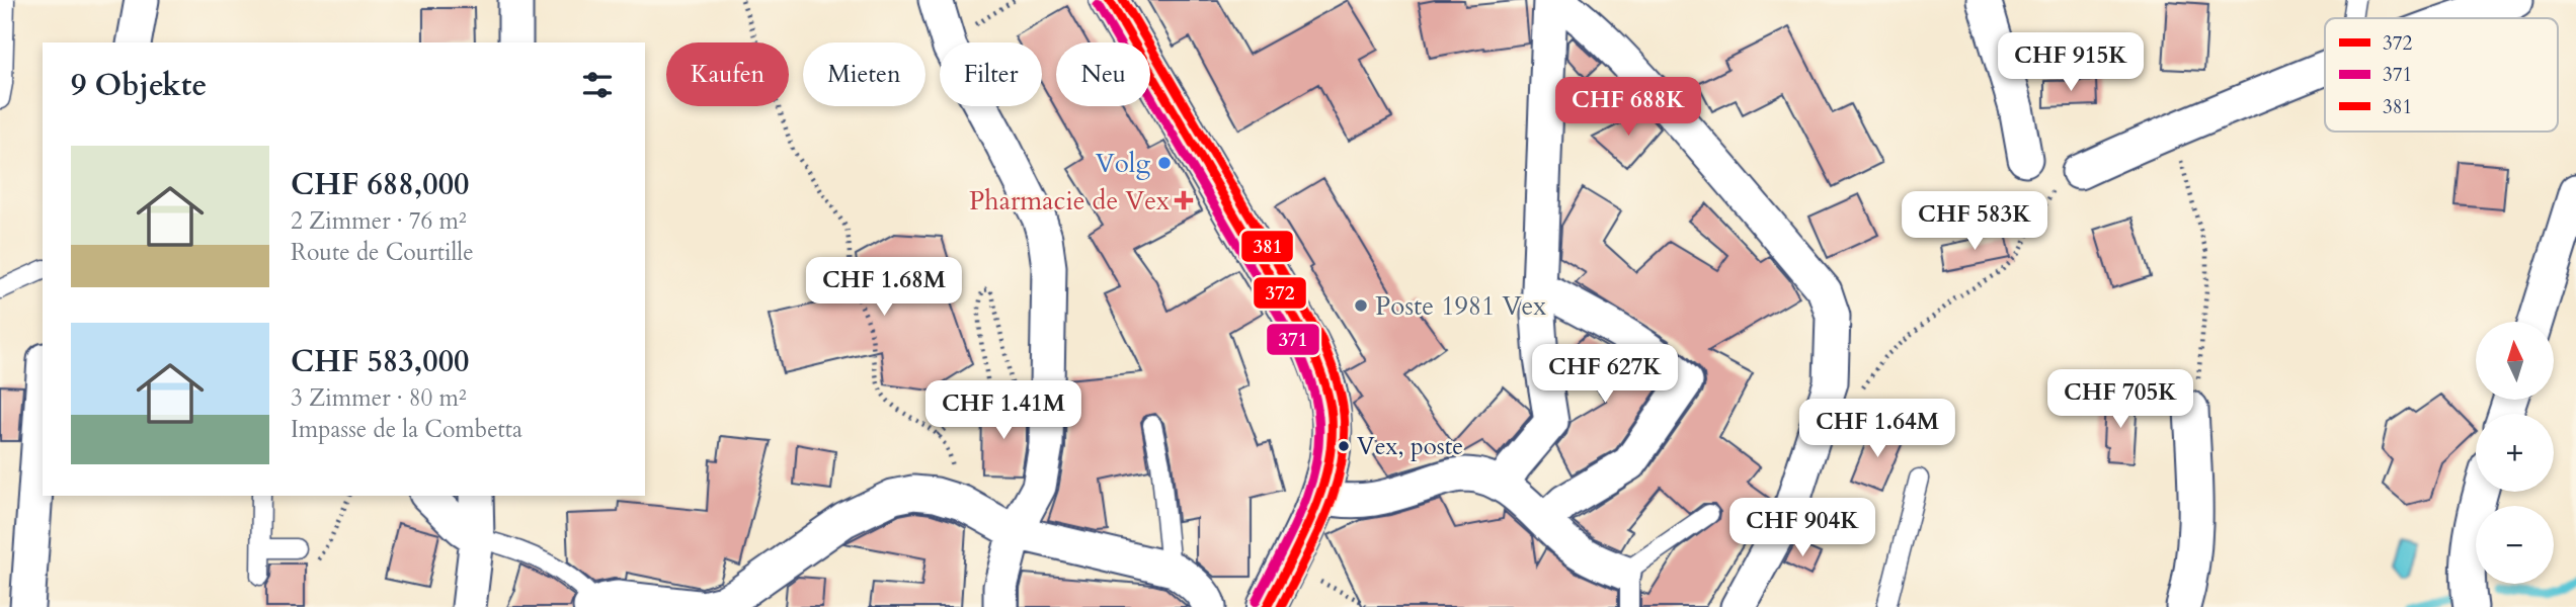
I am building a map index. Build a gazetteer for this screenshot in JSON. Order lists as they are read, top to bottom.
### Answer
{
  "places": {
    "other": ["Volg", "Poste 1981 Vex", "Vex, poste"],
    "health": ["Pharmacie de Vex"]
  },
  "lines": ["transit line 372", "transit line 381", "transit line 371"],
  "legend": ["372", "371", "381"],
  "north": "top",
  "page": {
    "price": [
      "CHF 915K",
      "CHF 688K",
      "CHF 583K",
      "CHF 1.68M",
      "CHF 627K",
      "CHF 705K",
      "CHF 1.41M",
      "CHF 1.64M",
      "CHF 904K"
    ],
    "chip": [
      "Kaufen",
      "Mieten",
      "Filter",
      "Neu"
    ],
    "heading": "9 Objekte",
    "list": [
      {
        "name": "CHF 688,000",
        "note": "2 Zimmer · 76 m² · Route de Courtille"
      },
      {
        "name": "CHF 583,000",
        "note": "3 Zimmer · 80 m² · Impasse de la Combetta"
      }
    ],
    "map_buttons": ["+", "−"]
  }
}
